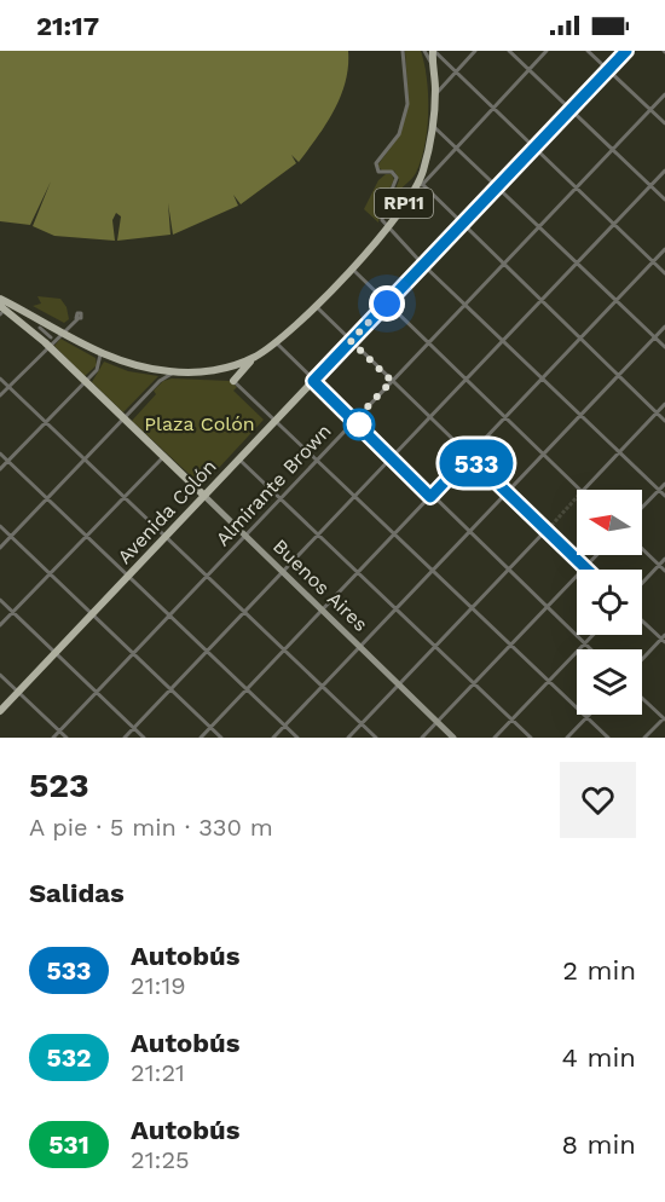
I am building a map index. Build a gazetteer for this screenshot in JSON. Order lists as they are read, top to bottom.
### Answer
{
  "streets": {
    "main road": ["RP11", "Avenida Colón", "Buenos Aires"],
    "street": ["Almirante Brown"]
  },
  "crossings": [
    ["Almirante Brown", "Buenos Aires"],
    ["Avenida Colón", "Buenos Aires"]
  ],
  "parks": ["Plaza Colón"],
  "lines": ["bus line 533"],
  "north": "left",
  "page": {
    "status": "21:17",
    "on_map": "533",
    "heading": [
      ["523", "A pie · 5 min · 330 m"],
      "Salidas"
    ],
    "list": [
      {
        "mark": "533",
        "name": "Autobús",
        "note": "21:19",
        "value": "2 min"
      },
      {
        "mark": "532",
        "name": "Autobús",
        "note": "21:21",
        "value": "4 min"
      },
      {
        "mark": "531",
        "name": "Autobús",
        "note": "21:25",
        "value": "8 min"
      }
    ]
  }
}
